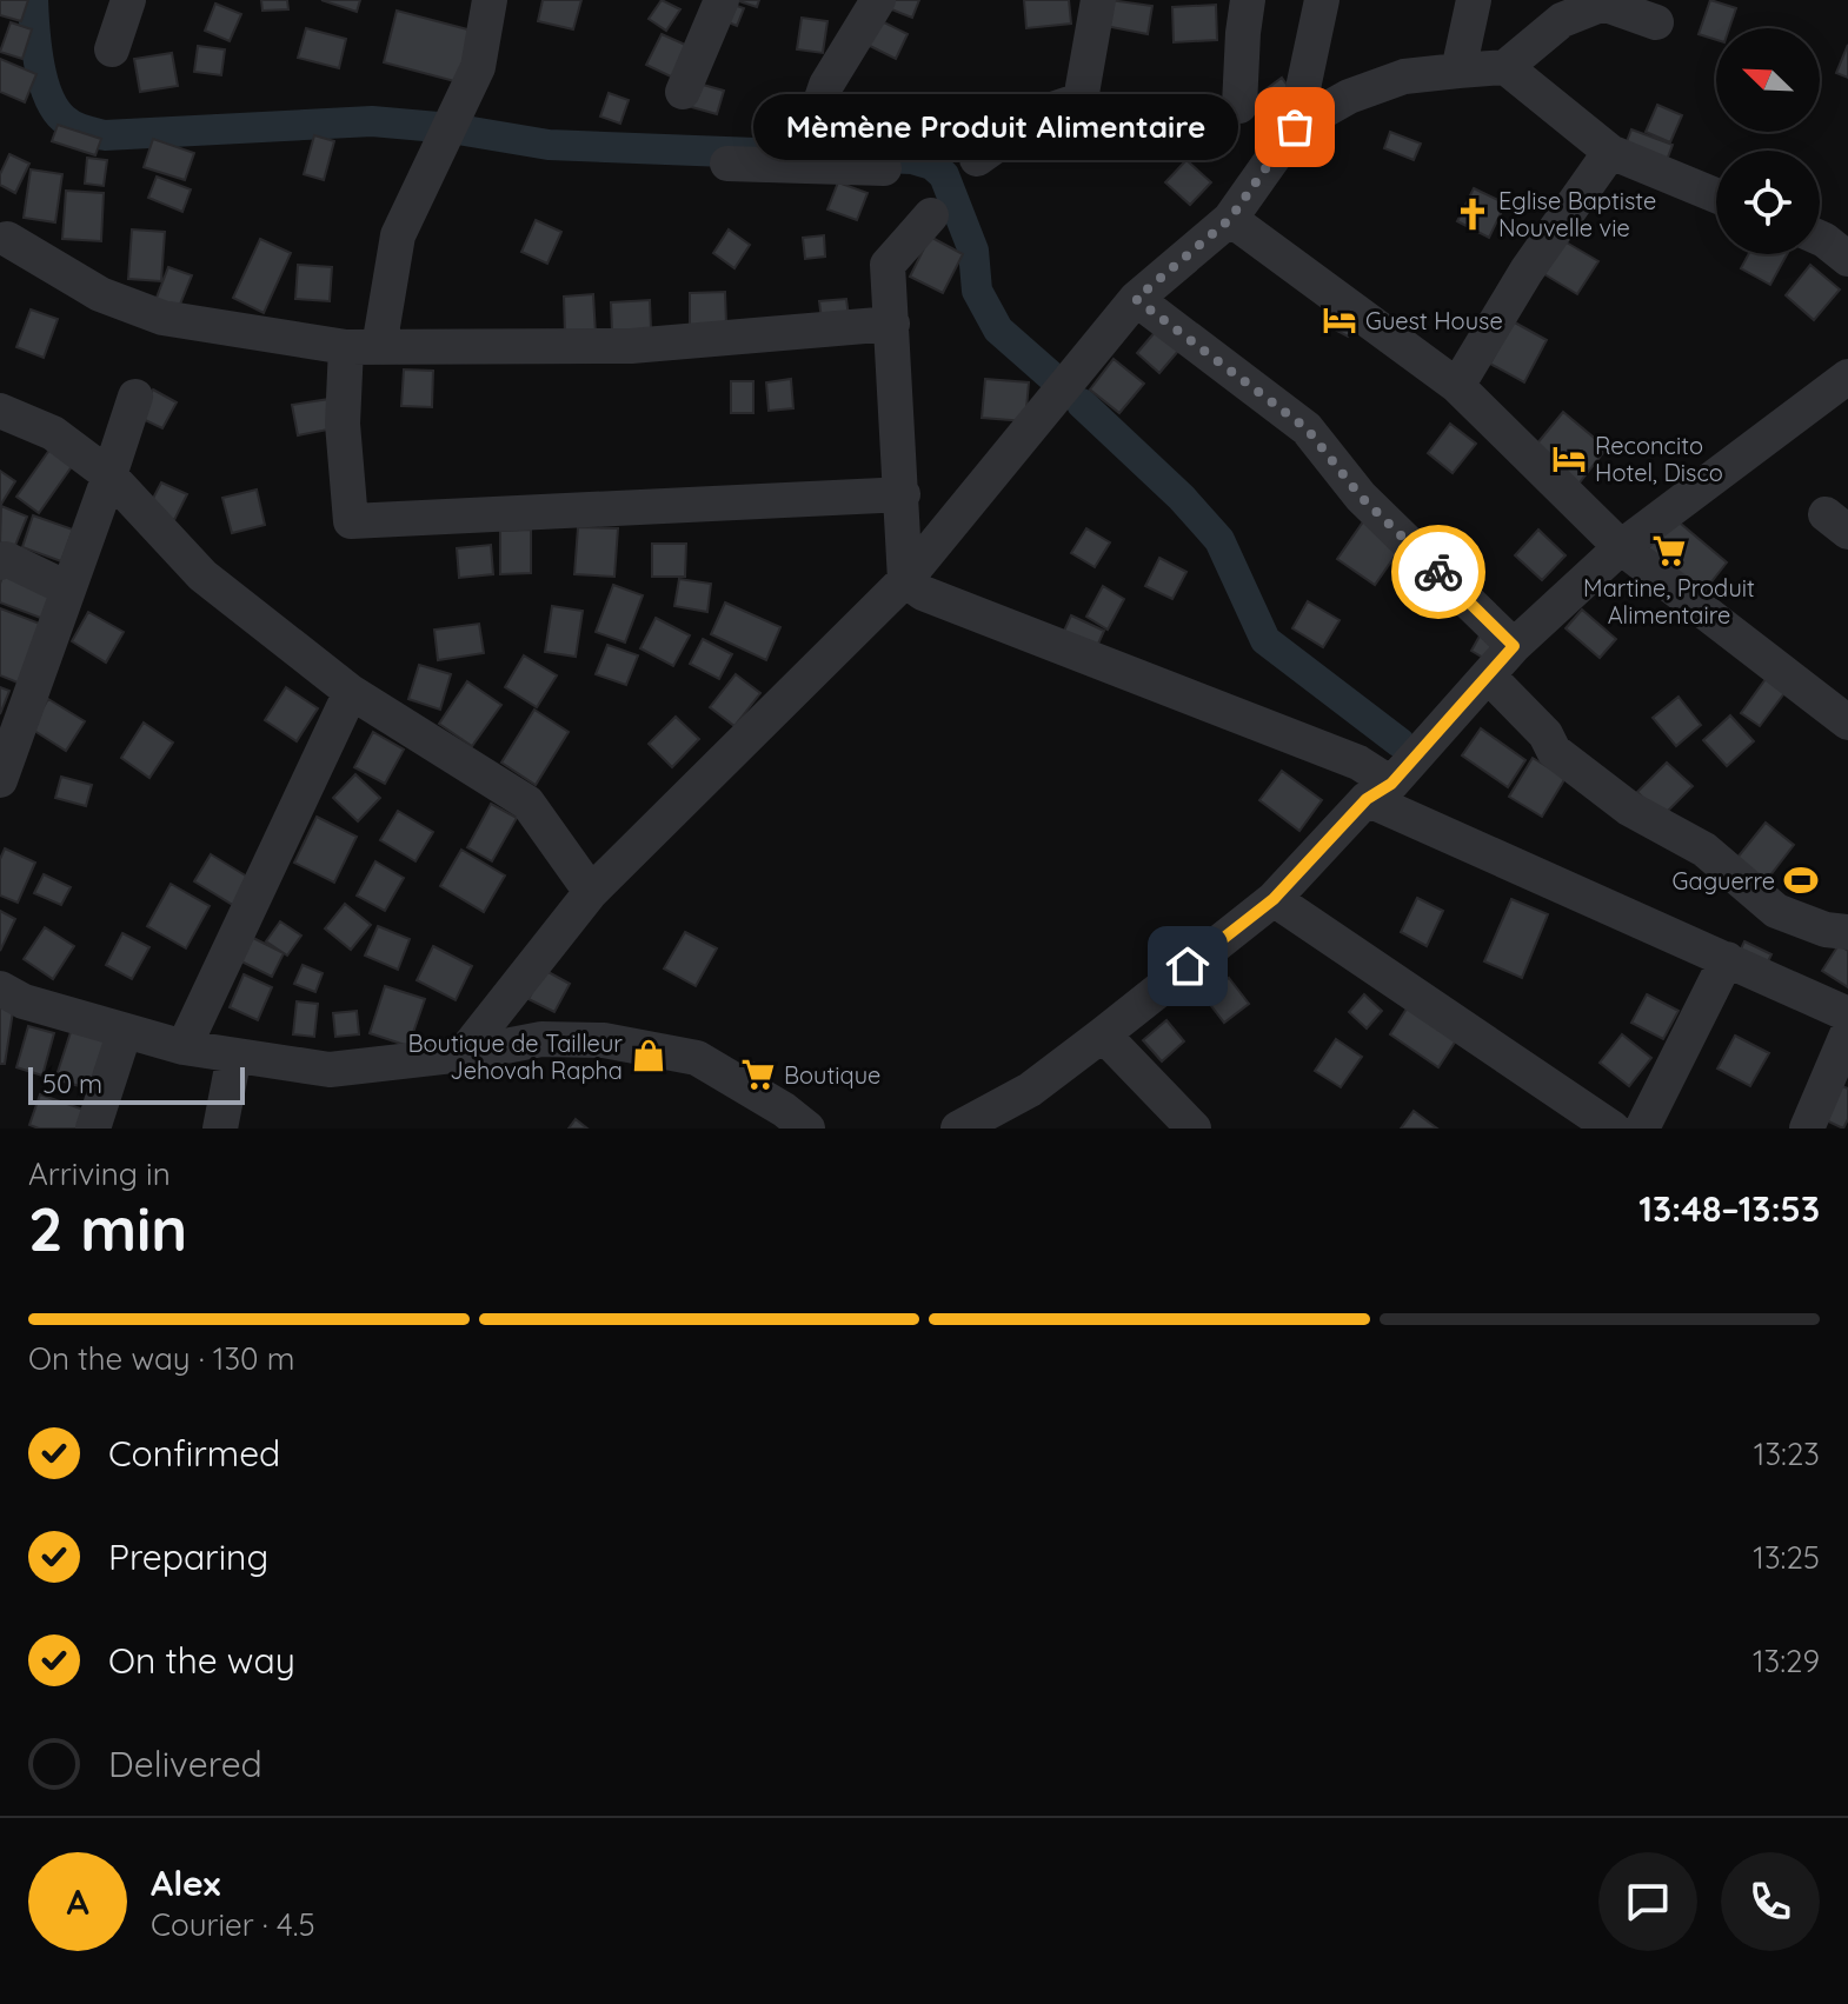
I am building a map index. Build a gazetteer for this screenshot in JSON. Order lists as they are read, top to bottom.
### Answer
{
  "places": {
    "other": ["Mèmène Produit Alimentaire"],
    "church": ["Eglise Baptiste Nouvelle vie"],
    "hotel": ["Guest House", "Reconcito Hotel, Disco"],
    "supermarket": ["Martine, Produit Alimentaire", "Boutique"],
    "sports": ["Gaguerre"],
    "shop": ["Boutique de Tailleur Jehovah Rapha"]
  },
  "scale_bar": "50 m",
  "north": "top left",
  "page": {
    "bubble": "Mèmène Produit Alimentaire",
    "scale": "50 m",
    "heading": ["2 min", "Arriving in", "13:48–13:53"],
    "panel": ["Alex", "Courier · 4.5"],
    "bar": "On the way · 130 m",
    "list": [
      ["Confirmed", "13:23"],
      ["Preparing", "13:25"],
      ["On the way", "13:29"],
      "Delivered"
    ],
    "round": "A"
  }
}
